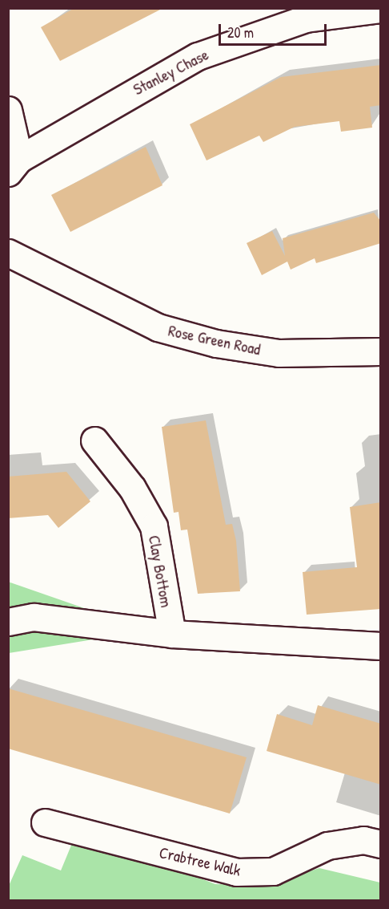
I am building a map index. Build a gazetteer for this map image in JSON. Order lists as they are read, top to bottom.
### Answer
{
  "streets": {
    "street": [
      "Stanley Chase",
      "Rose Green Road",
      "Clay Bottom",
      "Crabtree Walk"
    ]
  },
  "scale_bar": "20 m"
}
